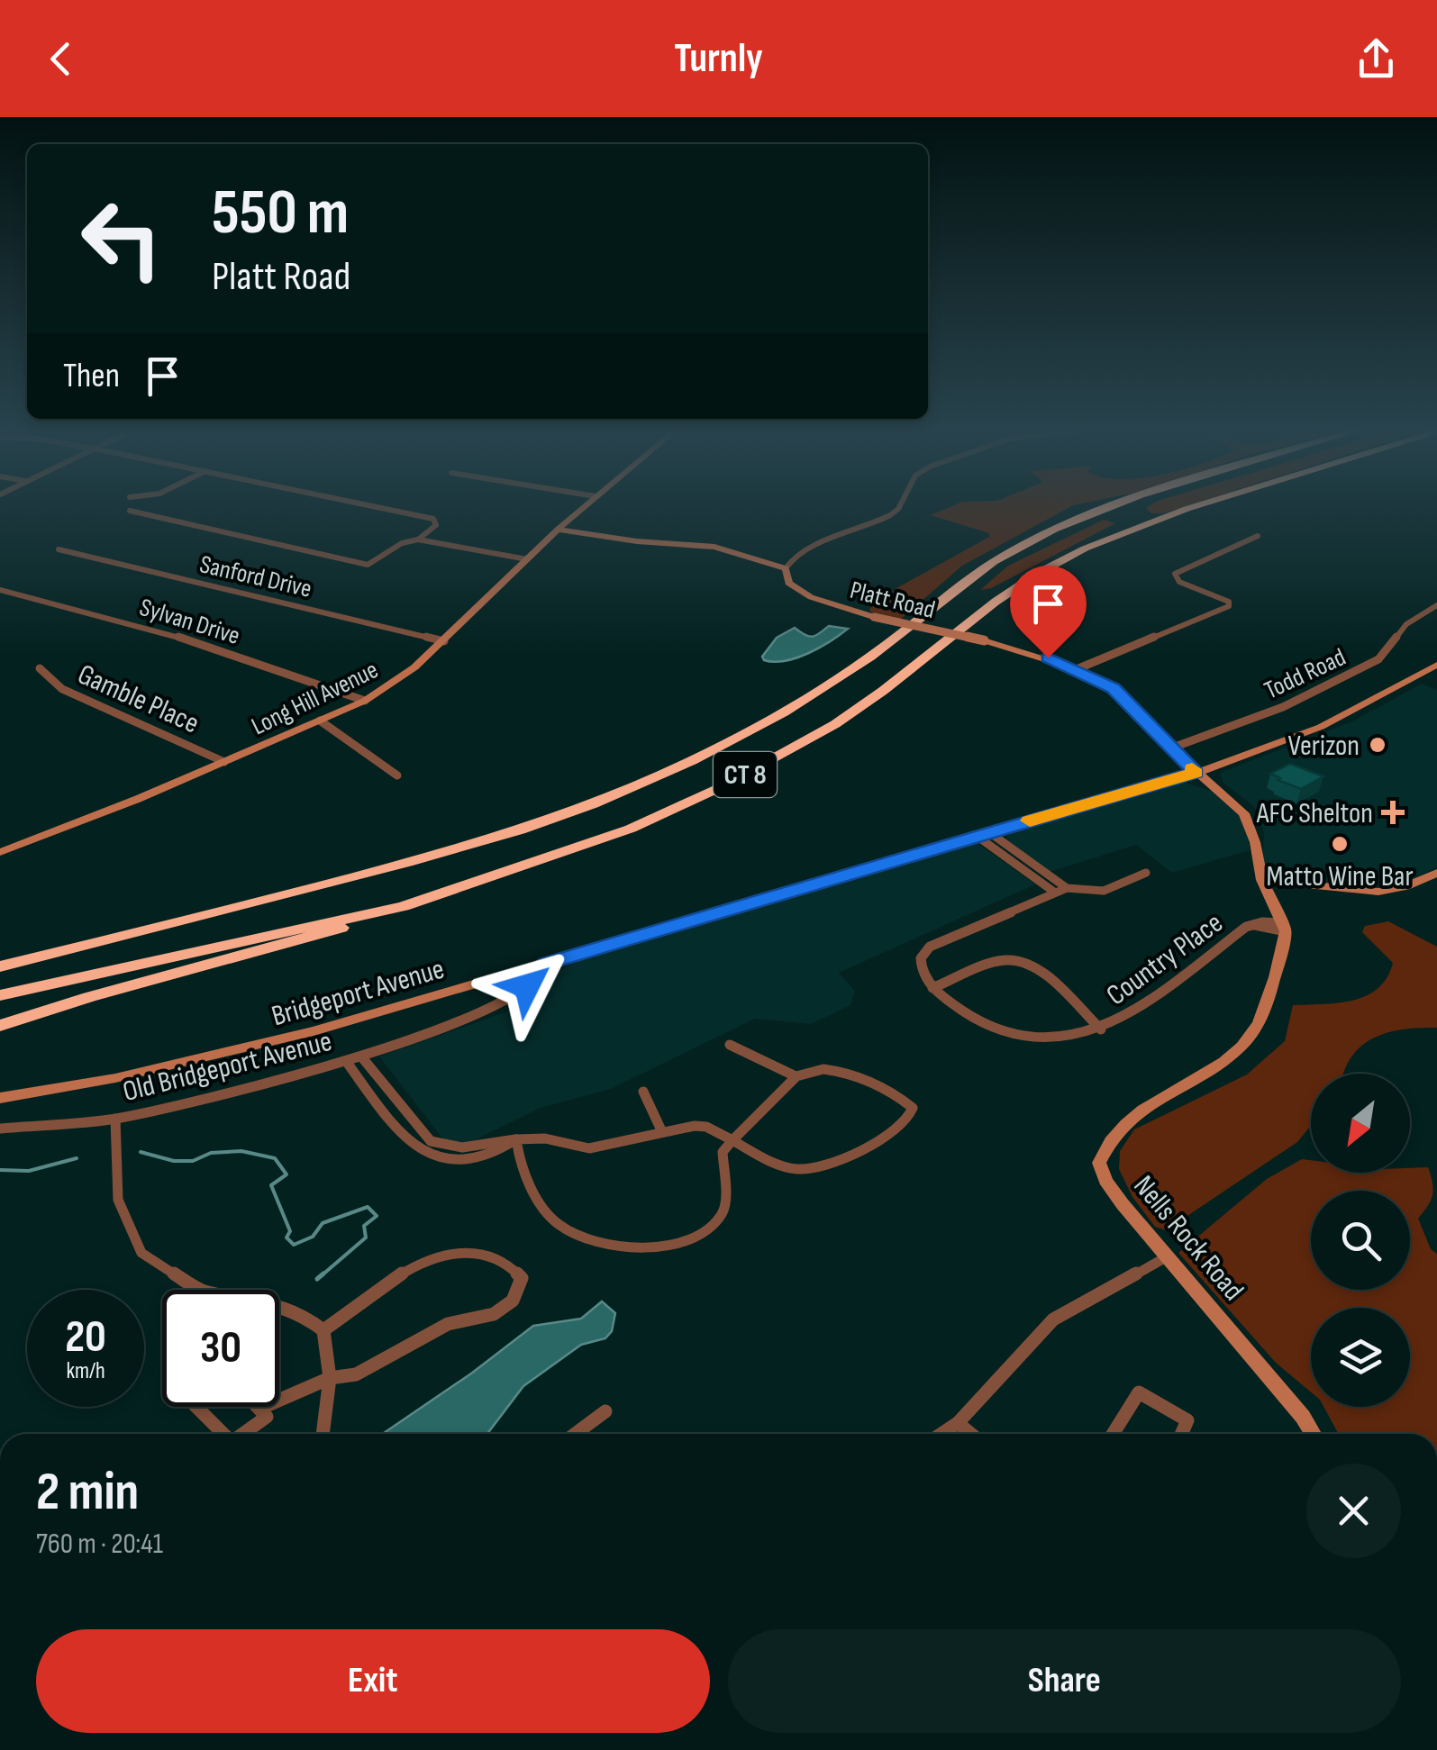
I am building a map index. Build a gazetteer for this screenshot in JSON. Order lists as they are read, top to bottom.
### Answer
{
  "streets": {
    "highway": ["CT 8"],
    "street": [
      "Sanford Drive",
      "Platt Road",
      "Sylvan Drive",
      "Todd Road",
      "Long Hill Avenue",
      "Gamble Place",
      "Country Place",
      "Bridgeport Avenue",
      "Old Bridgeport Avenue",
      "Nells Rock Road"
    ]
  },
  "crossings": [
    ["Sanford Drive", "Long Hill Avenue"],
    ["Platt Road", "Todd Road"],
    ["Platt Road", "Bridgeport Avenue"],
    ["Sylvan Drive", "Long Hill Avenue"],
    ["Long Hill Avenue", "Gamble Place"],
    ["Country Place", "Nells Rock Road"],
    ["Bridgeport Avenue", "Old Bridgeport Avenue"]
  ],
  "places": {
    "other": ["Verizon", "Matto Wine Bar"],
    "health": ["AFC Shelton"]
  },
  "north": "bottom left",
  "page": {
    "header": "Turnly",
    "turn": ["550 m", "Platt Road"],
    "then": "Then",
    "speed": "20 km/h",
    "limit": "30",
    "heading": ["2 min", "760 m · 20:41"],
    "buttons": ["Exit", "Share"]
  }
}
